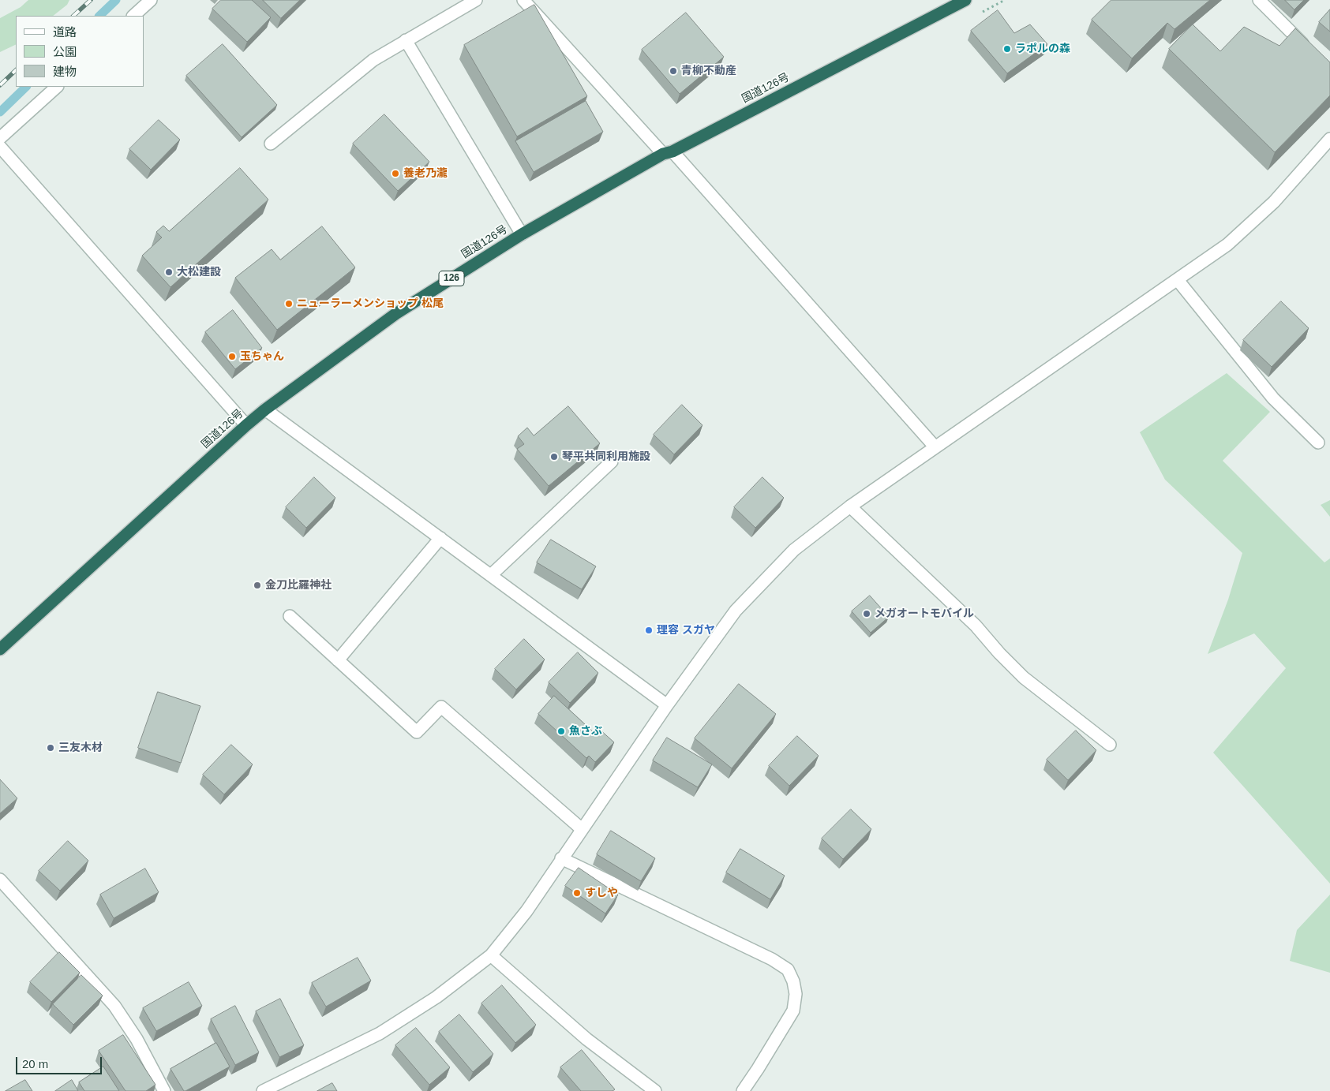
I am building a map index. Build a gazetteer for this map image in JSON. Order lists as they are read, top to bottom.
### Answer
{
  "streets": {
    "highway": ["国道126号", "126"]
  },
  "places": [
    "ラポルの森",
    "青柳不動産",
    "養老乃瀧",
    "大松建設",
    "ニューラーメンショップ 松尾",
    "玉ちゃん",
    "琴平共同利用施設",
    "金刀比羅神社",
    "メガオートモバイル",
    "理容 スガヤ",
    "魚さぶ",
    "三友木材",
    "すしや"
  ],
  "legend": ["道路", "公園", "建物"],
  "scale_bar": "20 m"
}
